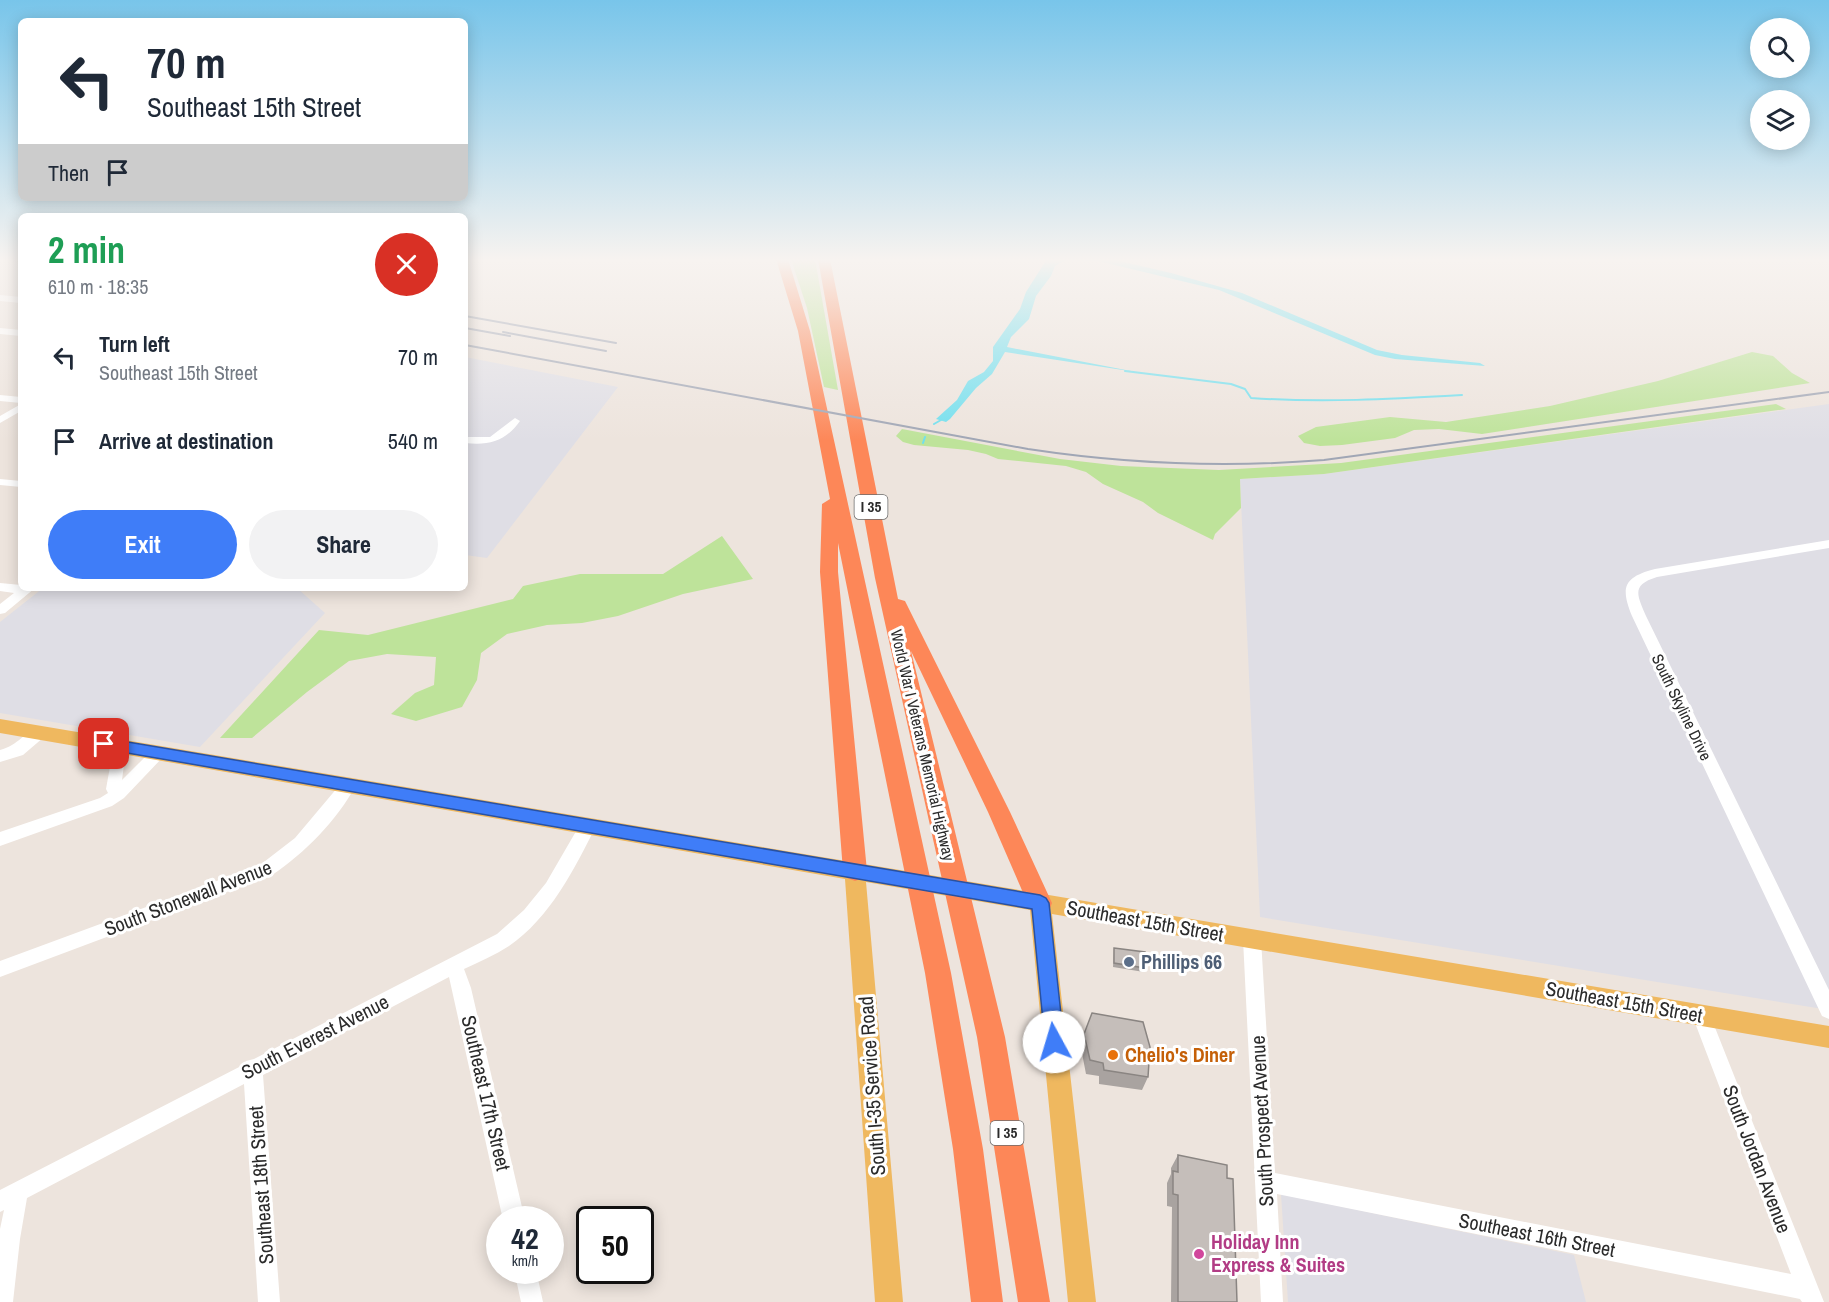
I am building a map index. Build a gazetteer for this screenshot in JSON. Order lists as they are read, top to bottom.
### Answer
{
  "streets": {
    "highway": ["I 35", "World War I Veterans Memorial Highway"],
    "main road": ["Southeast 15th Street", "South I-35 Service Road"],
    "street": [
      "South Skyline Drive",
      "South Stonewall Avenue",
      "South Everest Avenue",
      "Southeast 17th Street",
      "South Prospect Avenue",
      "South Jordan Avenue",
      "Southeast 18th Street",
      "Southeast 16th Street"
    ]
  },
  "crossings": [
    ["South Stonewall Avenue", "Southeast 15th Street"],
    ["Southeast 15th Street", "South Everest Avenue"],
    ["Southeast 15th Street", "South I-35 Service Road"],
    ["Southeast 15th Street", "South Prospect Avenue"],
    ["Southeast 15th Street", "South Jordan Avenue"],
    ["South Everest Avenue", "Southeast 17th Street"],
    ["South Everest Avenue", "Southeast 18th Street"],
    ["South Prospect Avenue", "Southeast 16th Street"],
    ["South Jordan Avenue", "Southeast 16th Street"]
  ],
  "places": ["Phillips 66", "Chelio's Diner", "Holiday Inn Express & Suites"],
  "page": {
    "turn": ["70 m", "Southeast 15th Street"],
    "then": "Then",
    "heading": ["2 min", "610 m · 18:35"],
    "list": [
      {
        "name": "Turn left",
        "note": "Southeast 15th Street",
        "value": "70 m"
      },
      {
        "name": "Arrive at destination",
        "value": "540 m"
      }
    ],
    "buttons": ["Exit", "Share"],
    "speed": "42 km/h",
    "limit": "50"
  }
}
